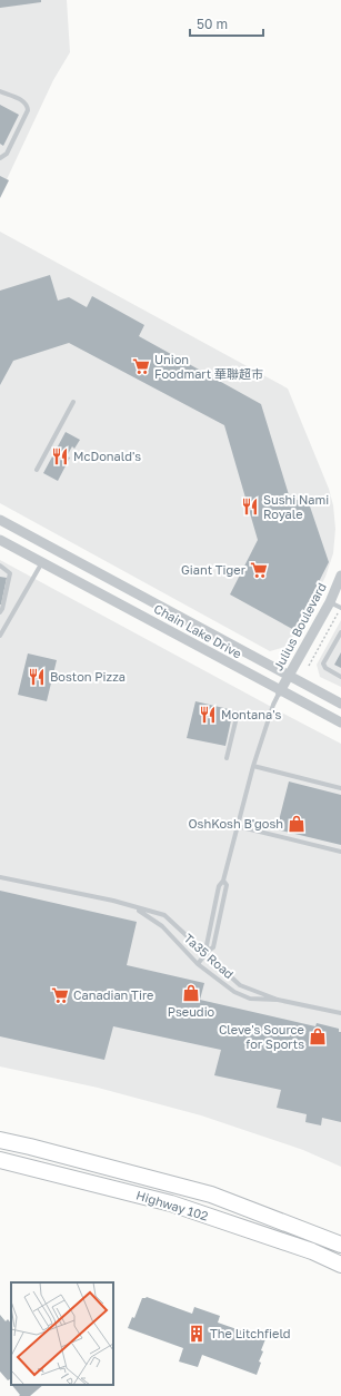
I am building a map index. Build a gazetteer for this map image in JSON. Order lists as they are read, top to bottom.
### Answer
{
  "streets": {
    "highway": ["Highway 102"],
    "street": ["Julius Boulevard", "Chain Lake Drive"],
    "lane": ["Ta35 Road"]
  },
  "crossings": [
    ["Julius Boulevard", "Chain Lake Drive"]
  ],
  "places": {
    "supermarket": ["Union Foodmart 華聯超市", "Giant Tiger", "Canadian Tire"],
    "restaurant": [
      "McDonald's",
      "Sushi Nami Royale",
      "Boston Pizza",
      "Montana's"
    ],
    "shop": ["OshKosh B'gosh", "Pseudio", "Cleve's Source for Sports"],
    "building": ["The Litchfield"]
  },
  "scale_bar": "50 m"
}
